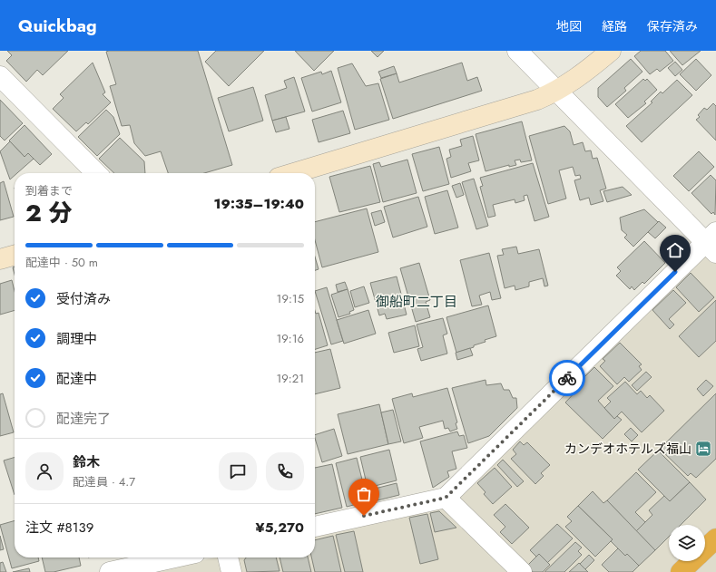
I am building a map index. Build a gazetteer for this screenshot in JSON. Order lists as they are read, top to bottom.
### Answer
{
  "districts": ["御船町二丁目"],
  "places": {
    "hotel": ["カンデオホテルズ福山"]
  },
  "page": {
    "header": "Quickbag",
    "nav": ["地図", "経路", "保存済み"],
    "heading": ["2 分", "到着まで", "19:35–19:40"],
    "panel": [
      "鈴木",
      "配達員 · 4.7",
      "注文 #8139",
      "¥5,270"
    ],
    "bar": "配達中 · 50 m",
    "list": [
      ["受付済み", "19:15"],
      ["調理中", "19:16"],
      ["配達中", "19:21"],
      "配達完了"
    ]
  }
}
